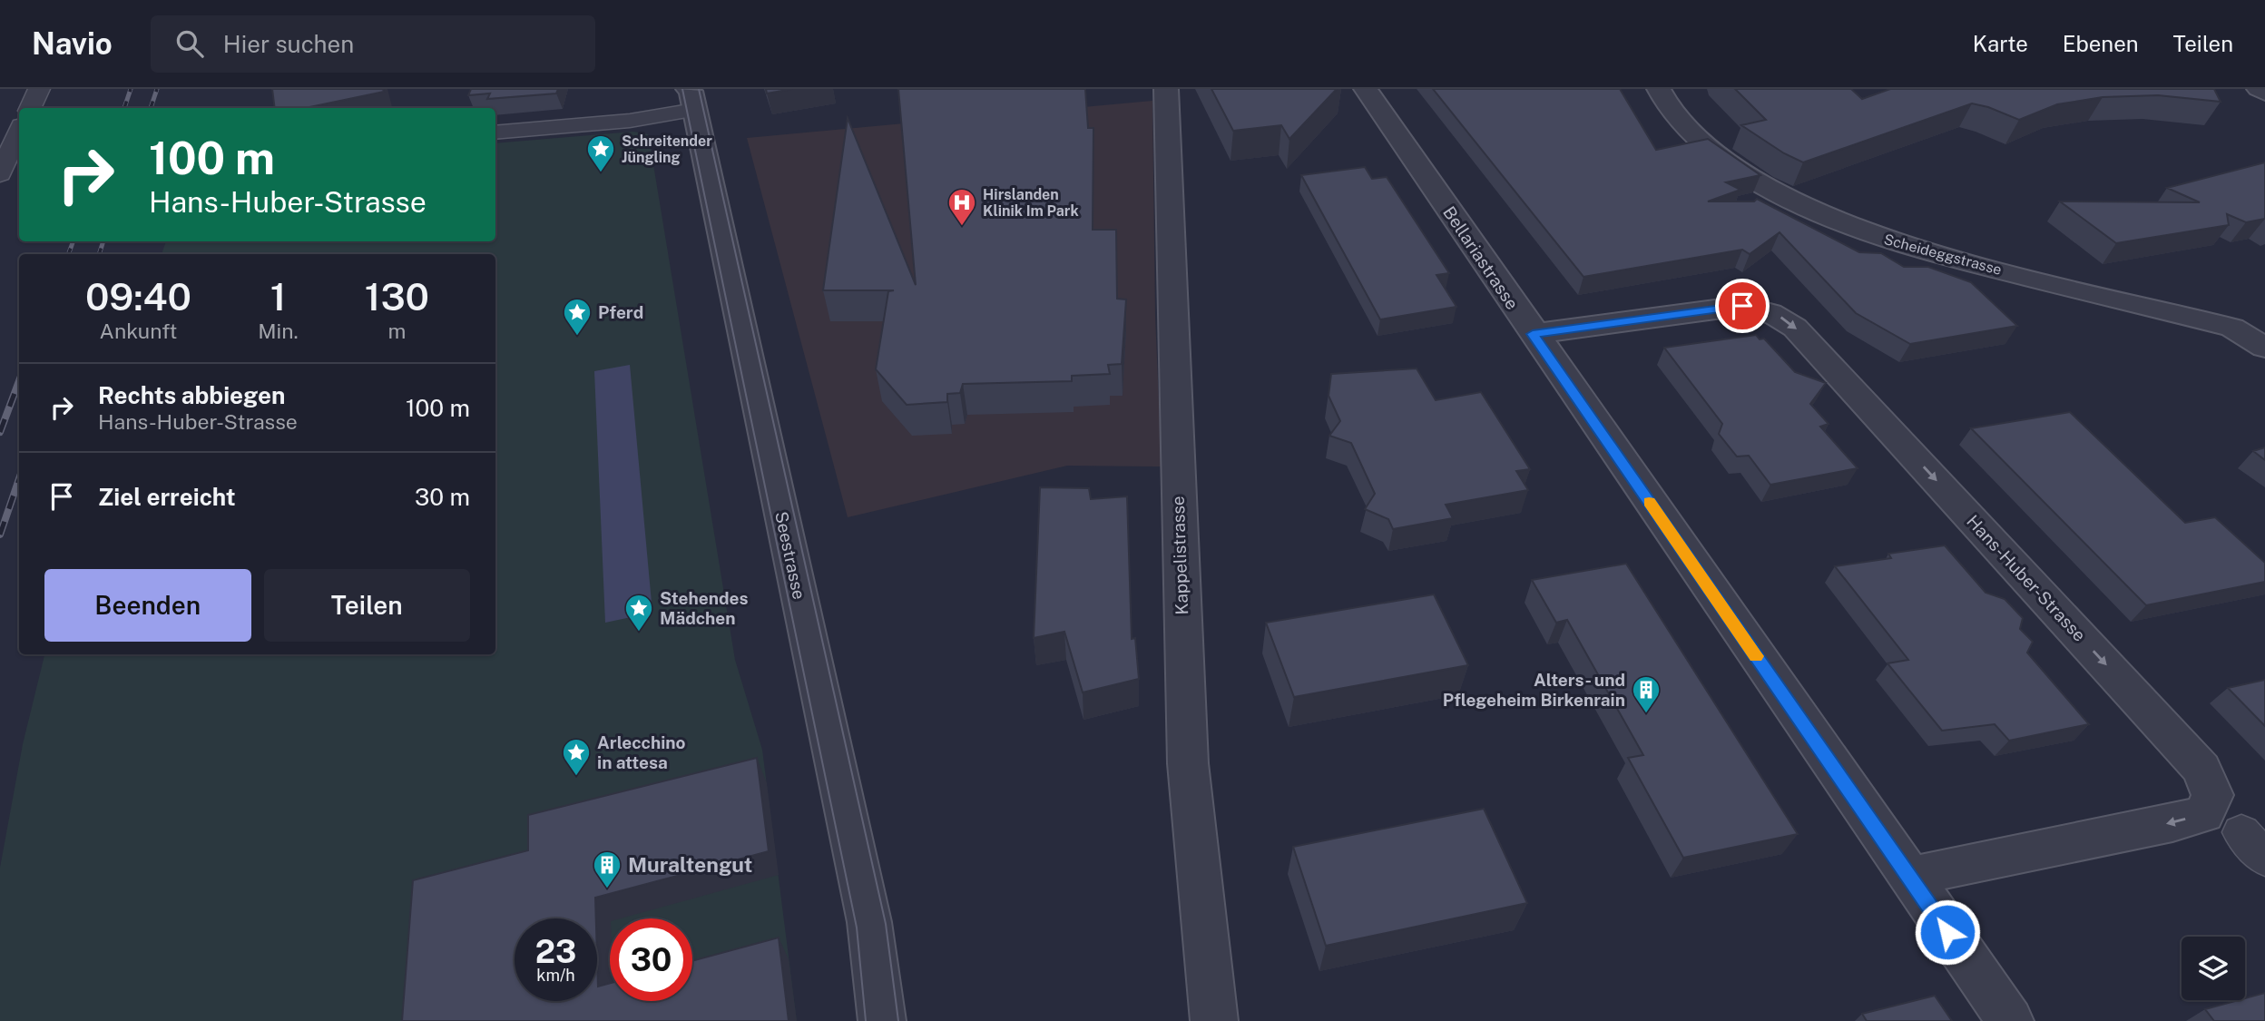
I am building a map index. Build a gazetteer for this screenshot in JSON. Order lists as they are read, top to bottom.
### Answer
{
  "streets": {
    "street": [
      "Scheideggstrasse",
      "Bellariastrasse",
      "Seestrasse",
      "Kappelistrasse",
      "Hans-Huber-Strasse"
    ]
  },
  "crossings": [
    ["Bellariastrasse", "Hans-Huber-Strasse"]
  ],
  "places": {
    "place": [
      "Schreitender Jüngling",
      "Pferd",
      "Stehendes Mädchen",
      "Arlecchino in attesa"
    ],
    "hospital": ["Hirslanden Klinik Im Park"],
    "building": ["Alters- und Pflegeheim Birkenrain", "Muraltengut"]
  },
  "page": {
    "header": "Navio",
    "search": "Hier suchen",
    "nav": ["Karte", "Ebenen", "Teilen"],
    "turn": ["100 m", "Hans-Huber-Strasse"],
    "eta": [
      "09:40",
      "Ankunft",
      "1",
      "Min.",
      "130",
      "m"
    ],
    "list": [
      {
        "name": "Rechts abbiegen",
        "note": "Hans-Huber-Strasse",
        "value": "100 m"
      },
      {
        "name": "Ziel erreicht",
        "value": "30 m"
      }
    ],
    "buttons": ["Beenden", "Teilen"],
    "speed": "23 km/h",
    "limit": "30"
  }
}
